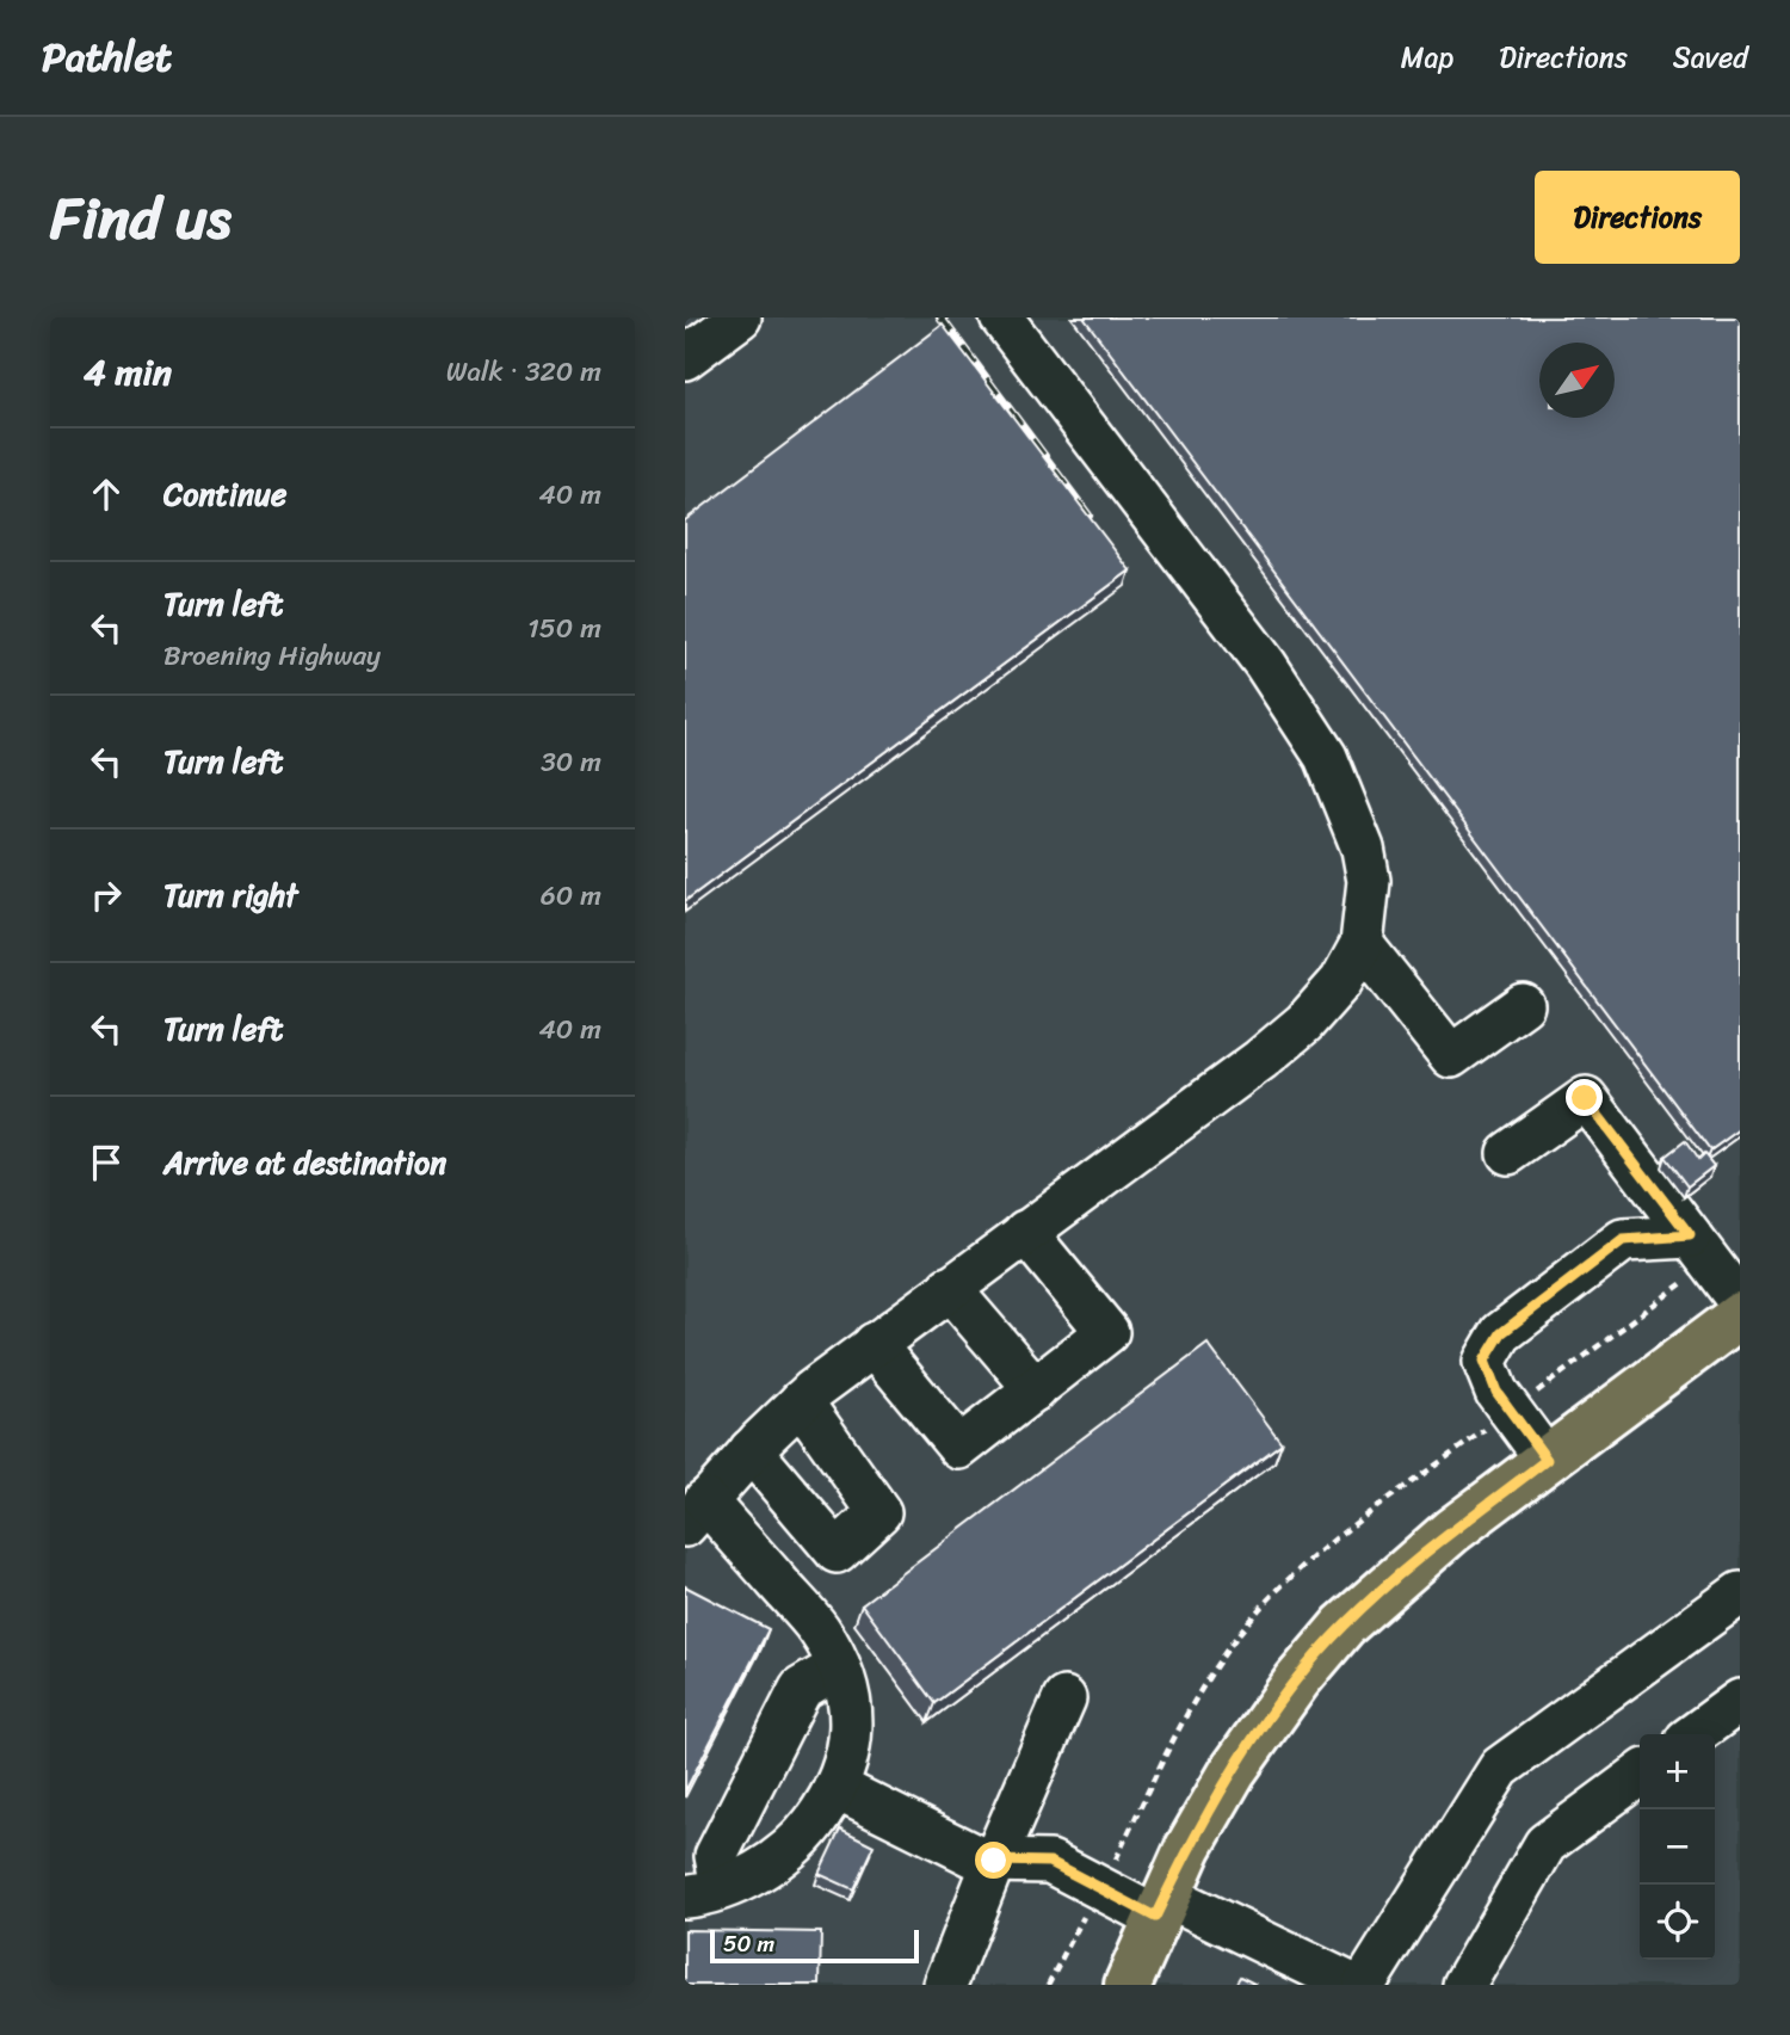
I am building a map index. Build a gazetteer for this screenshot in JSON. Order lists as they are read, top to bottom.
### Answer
{
  "scale_bar": "50 m",
  "north": "top right",
  "page": {
    "header": "Pathlet",
    "nav": ["Map", "Directions", "Saved"],
    "title": "Find us",
    "buttons": "Directions",
    "heading": ["4 min", "Walk · 320 m"],
    "list": [
      ["Continue", "40 m"],
      ["Turn left", "Broening Highway", "150 m"],
      ["Turn left", "30 m"],
      ["Turn right", "60 m"],
      ["Turn left", "40 m"],
      "Arrive at destination"
    ],
    "map_buttons": ["+", "−"],
    "scale": "50 m"
  }
}
